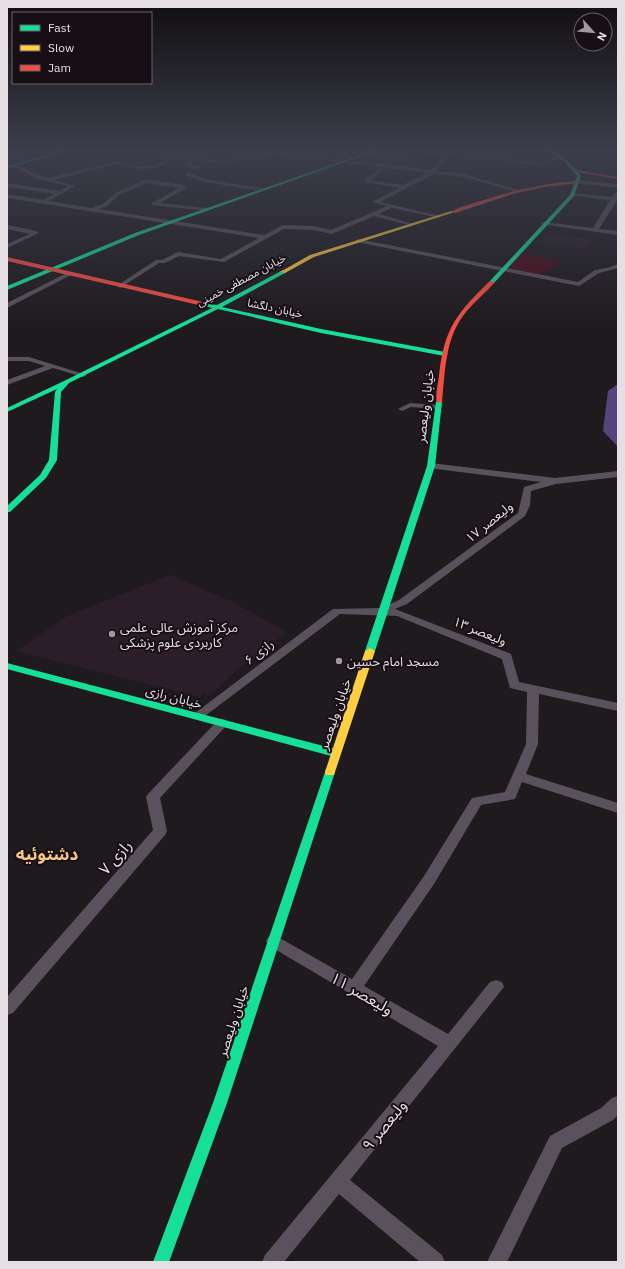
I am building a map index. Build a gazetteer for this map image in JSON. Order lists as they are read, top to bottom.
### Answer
{
  "streets": {
    "main road": [
      "خیابان مصطفی خمینی",
      "خیابان دلگشا",
      "خیابان ولیعصر",
      "خیابان رازی"
    ],
    "street": [
      "ولیعصر ۱۷",
      "ولیعصر ۱۳",
      "رازی ۶",
      "رازی ۷",
      "ولیعصر ۱۱",
      "ولیعصر ۹"
    ]
  },
  "crossings": [
    ["خیابان مصطفی خمینی", "خیابان دلگشا"],
    ["خیابان دلگشا", "خیابان ولیعصر"],
    ["خیابان ولیعصر", "ولیعصر ۱۷"],
    ["خیابان ولیعصر", "ولیعصر ۱۳"],
    ["خیابان ولیعصر", "رازی ۶"],
    ["خیابان ولیعصر", "خیابان رازی"],
    ["خیابان ولیعصر", "ولیعصر ۱۱"],
    ["ولیعصر ۱۷", "ولیعصر ۱۳"],
    ["ولیعصر ۱۷", "رازی ۶"],
    ["ولیعصر ۱۳", "رازی ۶"],
    ["رازی ۶", "خیابان رازی"],
    ["خیابان رازی", "رازی ۷"],
    ["ولیعصر ۱۱", "ولیعصر ۹"]
  ],
  "districts": ["دشتوئیه"],
  "places": ["مرکز آموزش عالی علمی کاربردی علوم پزشکی", "مسجد امام حسین"],
  "legend": ["Fast", "Slow", "Jam"],
  "north": "bottom right"
}
